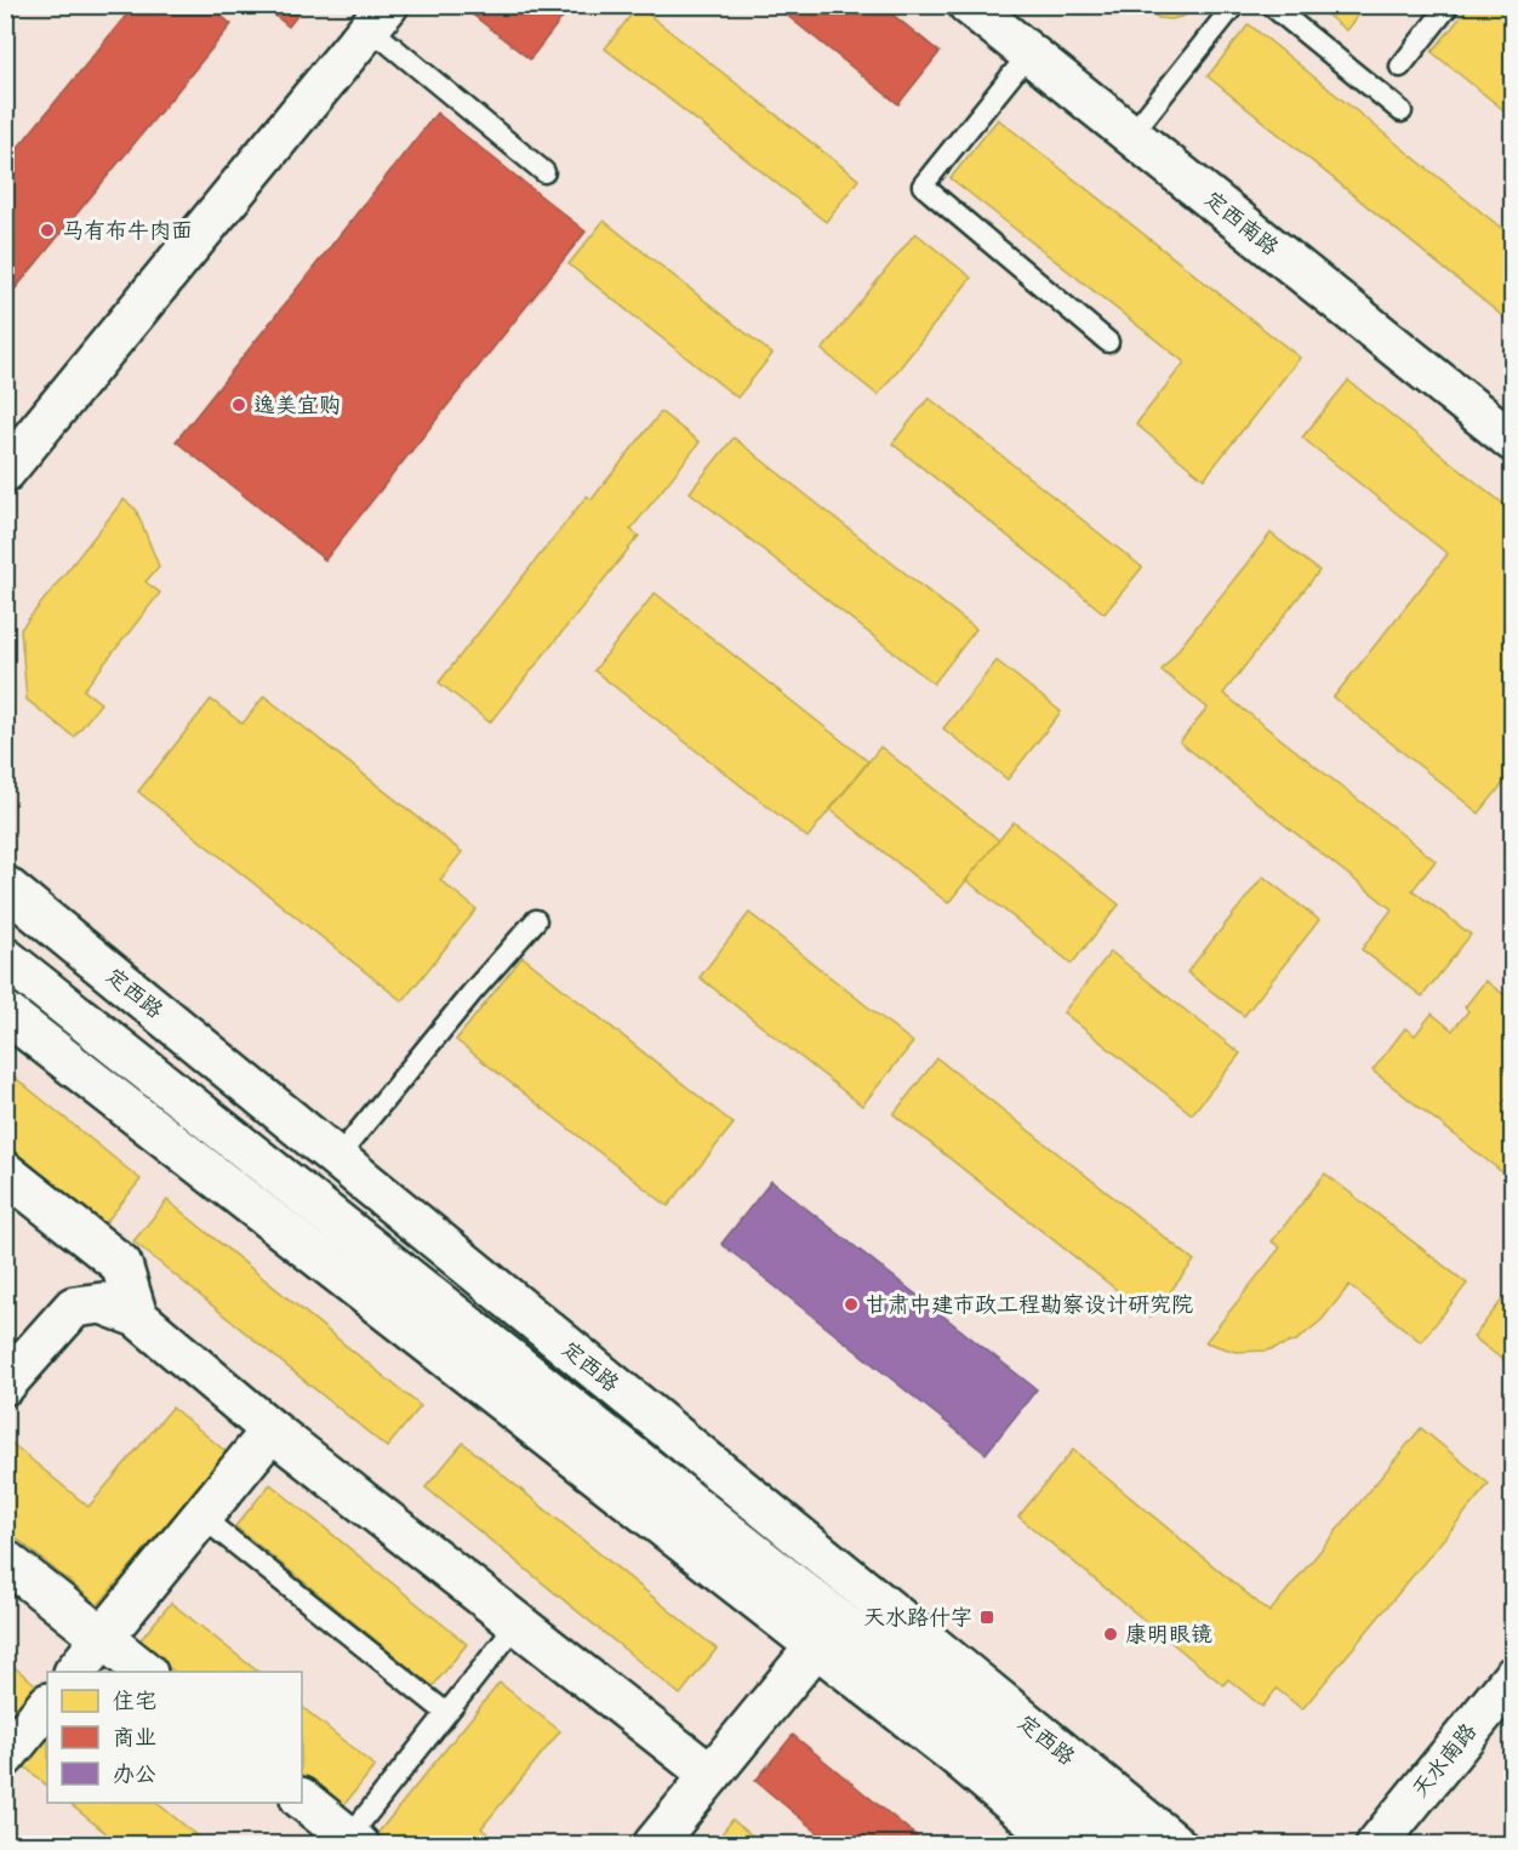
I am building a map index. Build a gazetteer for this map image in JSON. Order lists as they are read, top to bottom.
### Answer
{
  "streets": {
    "street": ["定西南路", "定西路", "天水南路"]
  },
  "places": {
    "other": [
      "马有布牛肉面",
      "逸美宜购",
      "甘肃中建市政工程勘察设计研究院",
      "康明眼镜"
    ],
    "transit": ["天水路什字"]
  },
  "legend": ["住宅", "商业", "办公"]
}
